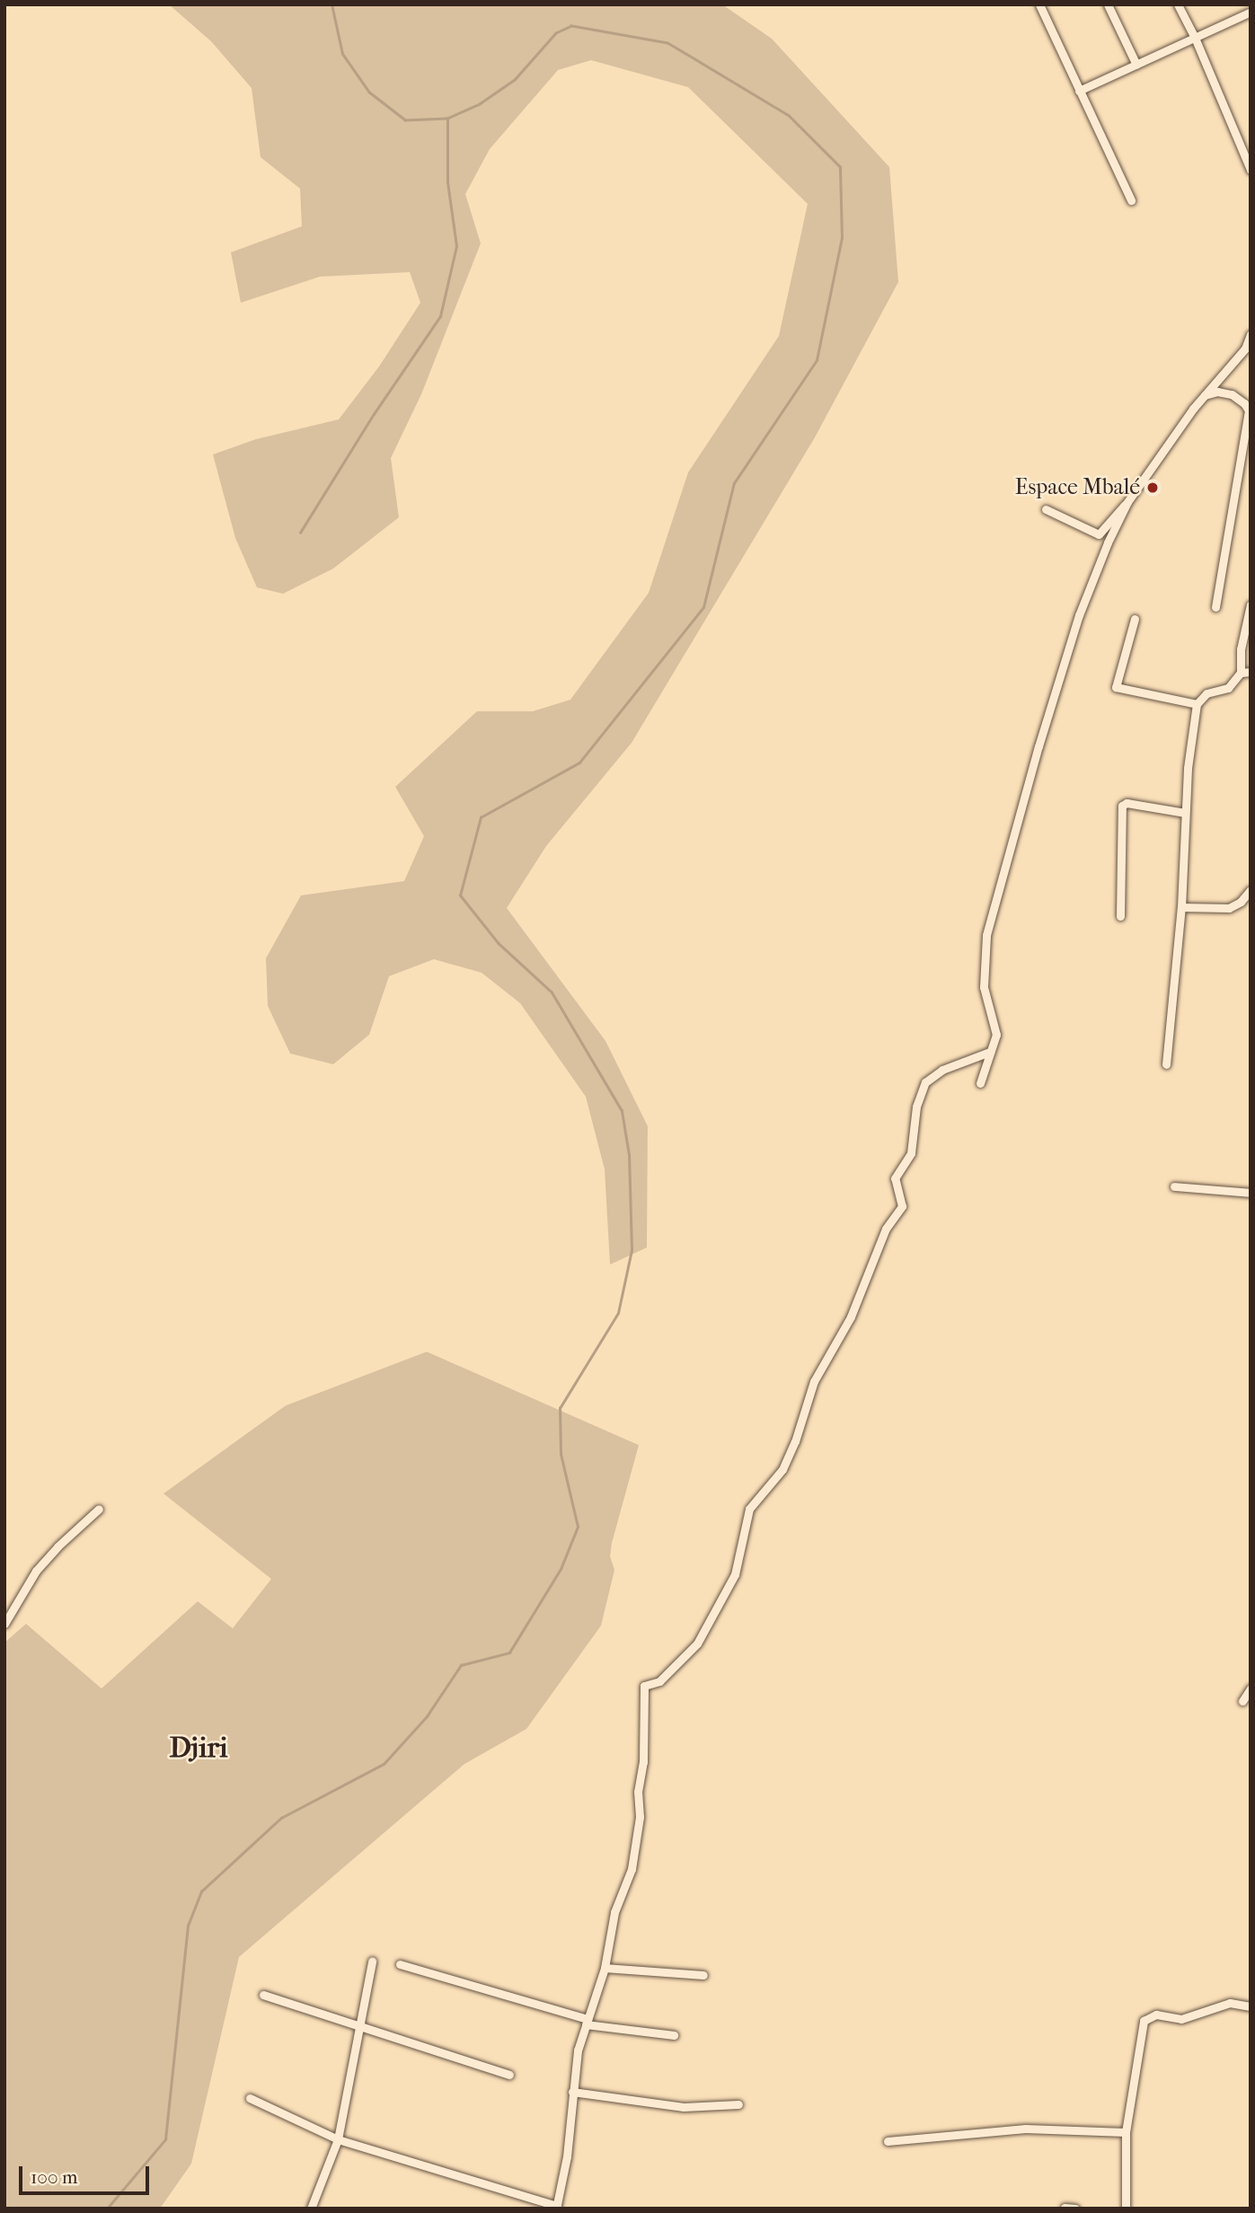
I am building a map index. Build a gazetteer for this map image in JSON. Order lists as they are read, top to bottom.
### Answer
{
  "districts": ["Djiri"],
  "places": ["Espace Mbalé"],
  "scale_bar": "100 m"
}
